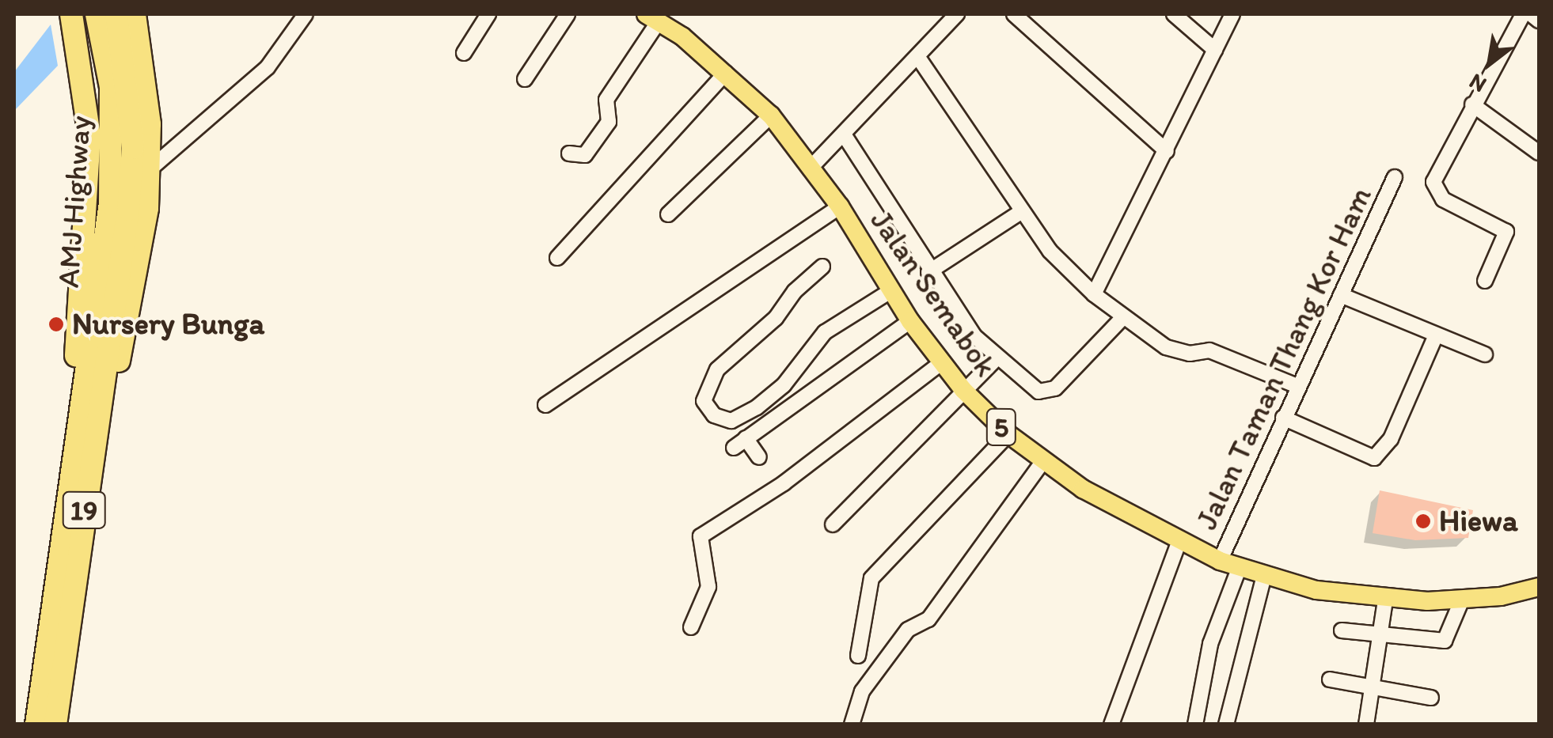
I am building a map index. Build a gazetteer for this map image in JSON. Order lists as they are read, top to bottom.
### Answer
{
  "streets": {
    "highway": ["AMJ Highway", "19"],
    "main road": ["Jalan Semabok", "5"],
    "street": ["Jalan Taman Thang Kor Ham"]
  },
  "crossings": [
    ["Jalan Semabok", "Jalan Taman Thang Kor Ham"]
  ],
  "places": ["Nursery Bunga", "Hiewa"],
  "north": "bottom left"
}
